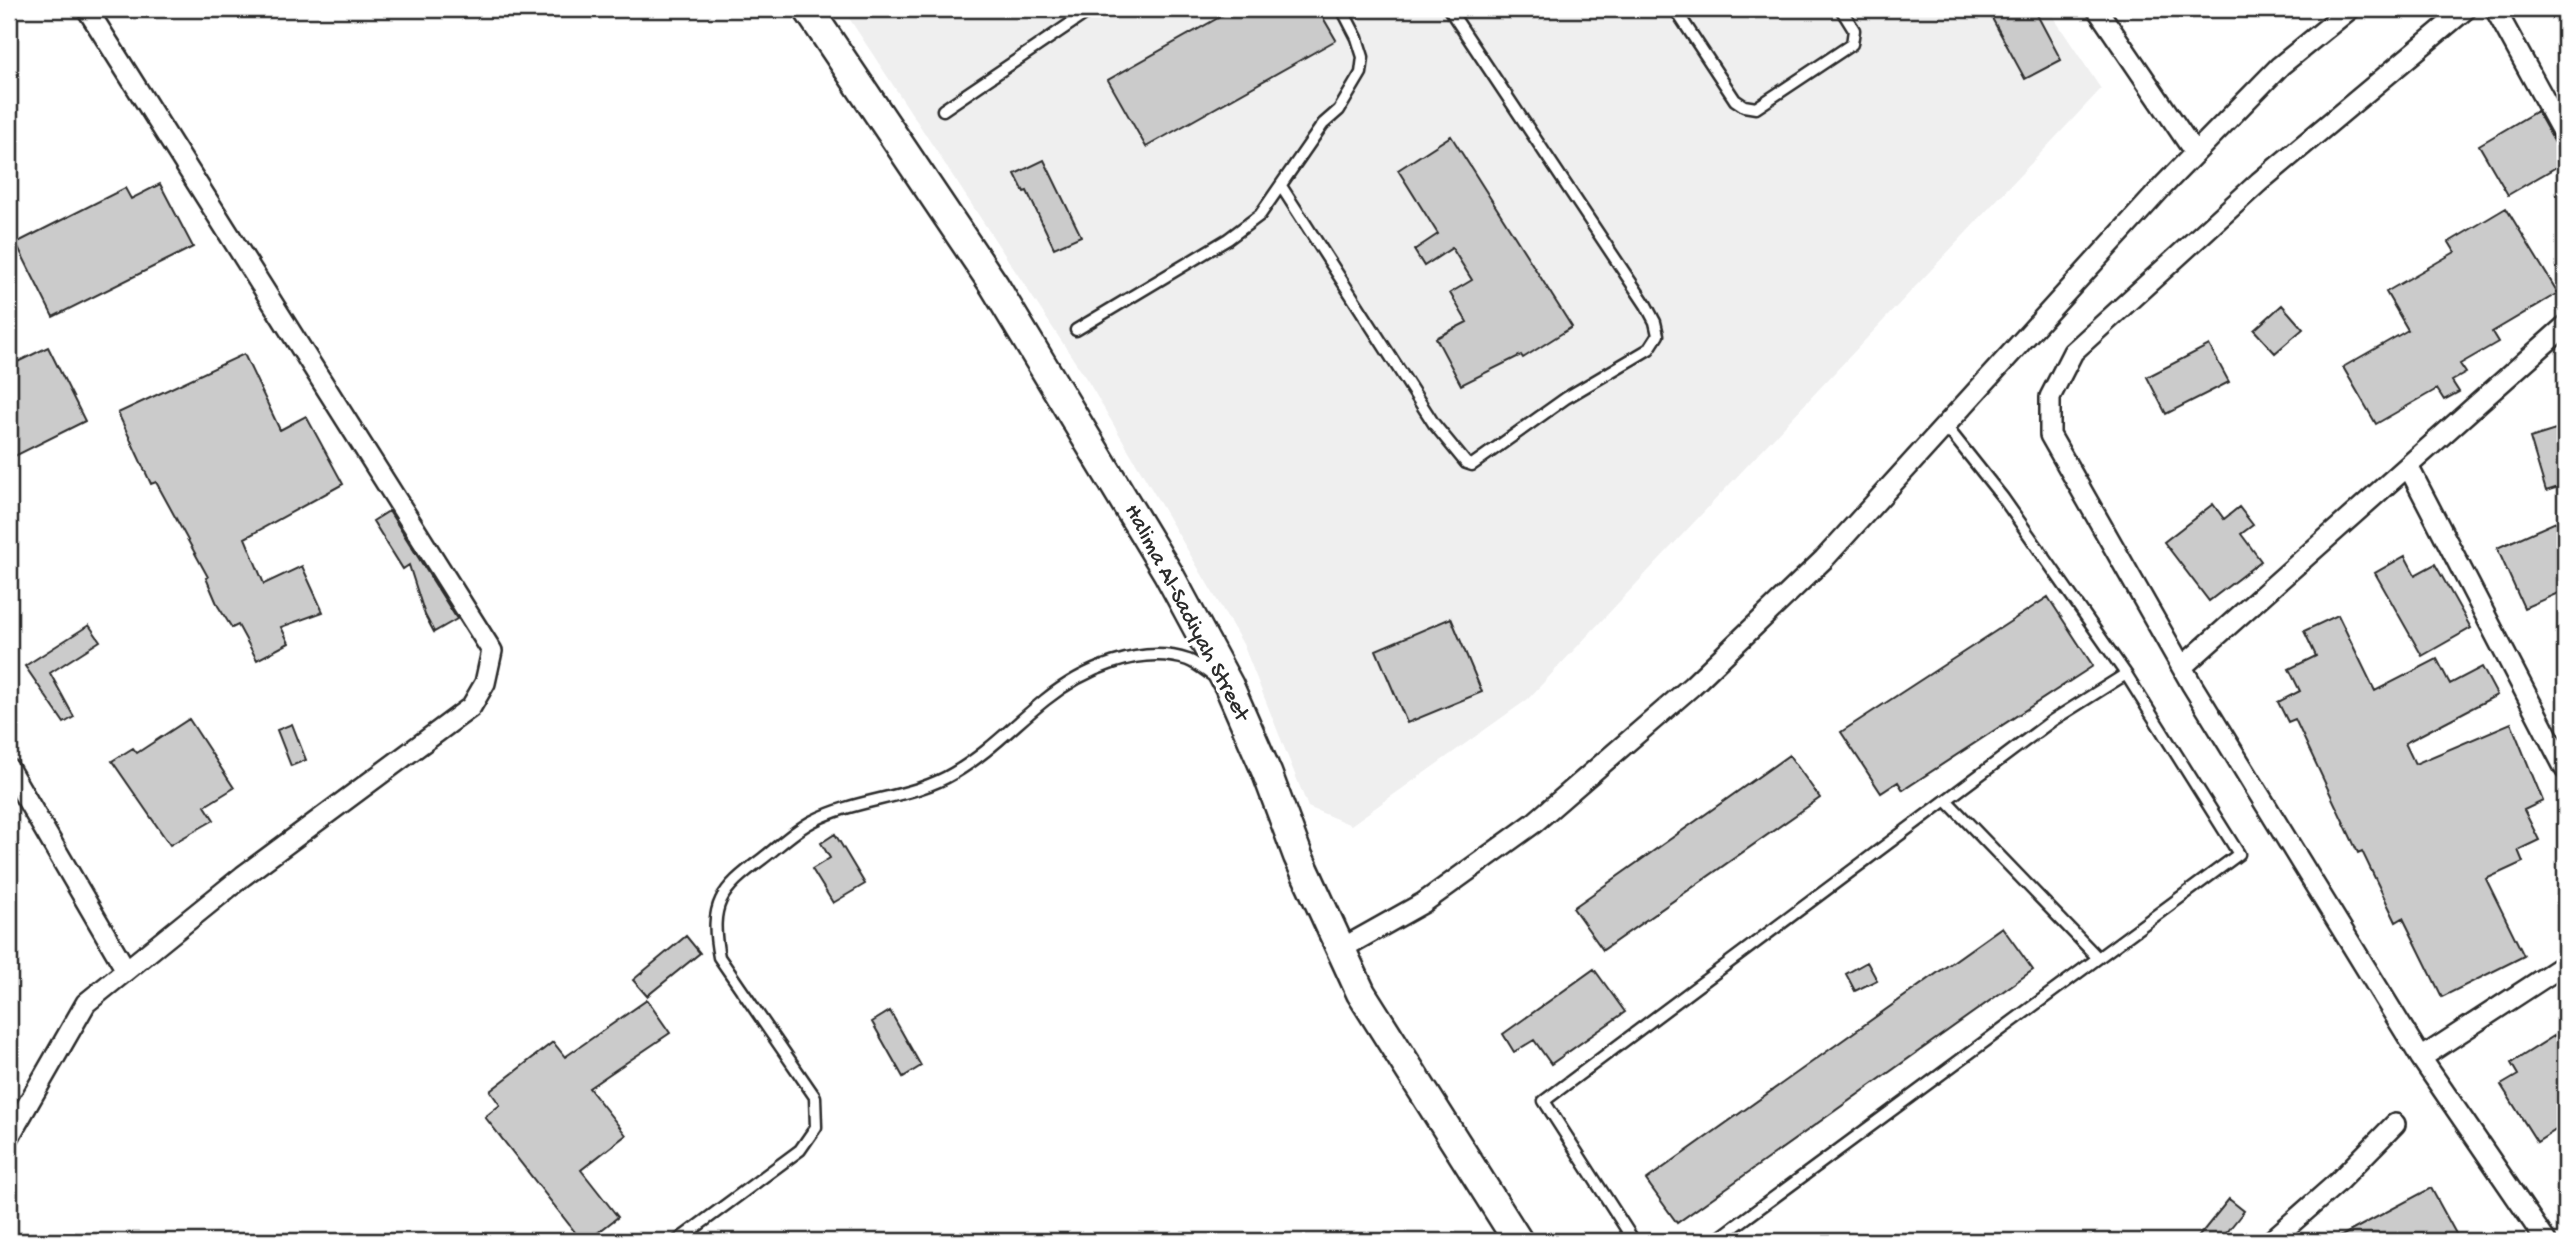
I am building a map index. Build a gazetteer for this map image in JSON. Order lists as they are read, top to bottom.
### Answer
{
  "streets": {
    "street": ["Halima Al-Sadiyah Street"]
  }
}
